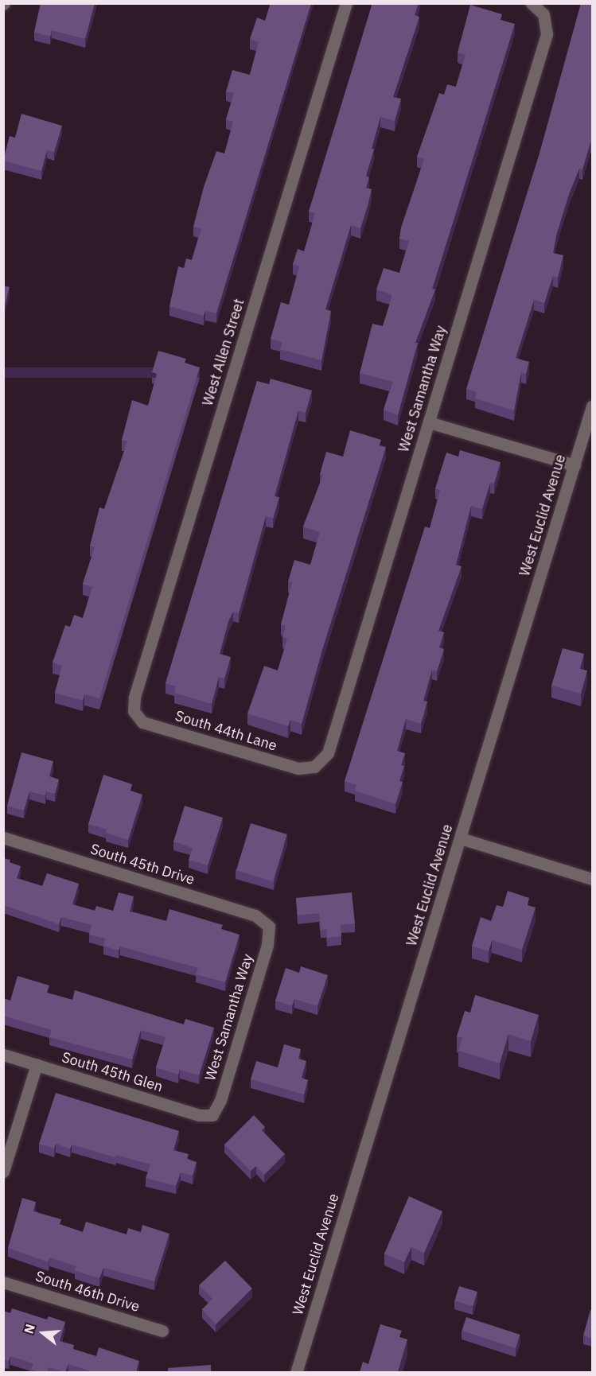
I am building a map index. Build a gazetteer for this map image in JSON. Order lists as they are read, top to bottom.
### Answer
{
  "streets": {
    "street": [
      "West Allen Street",
      "West Samantha Way",
      "West Euclid Avenue",
      "South 44th Lane",
      "South 45th Drive",
      "South 45th Glen",
      "South 46th Drive"
    ]
  },
  "crossings": [
    ["West Allen Street", "South 44th Lane"],
    ["West Samantha Way", "South 44th Lane"],
    ["West Samantha Way", "South 45th Drive"],
    ["West Samantha Way", "South 45th Glen"]
  ],
  "north": "left"
}
